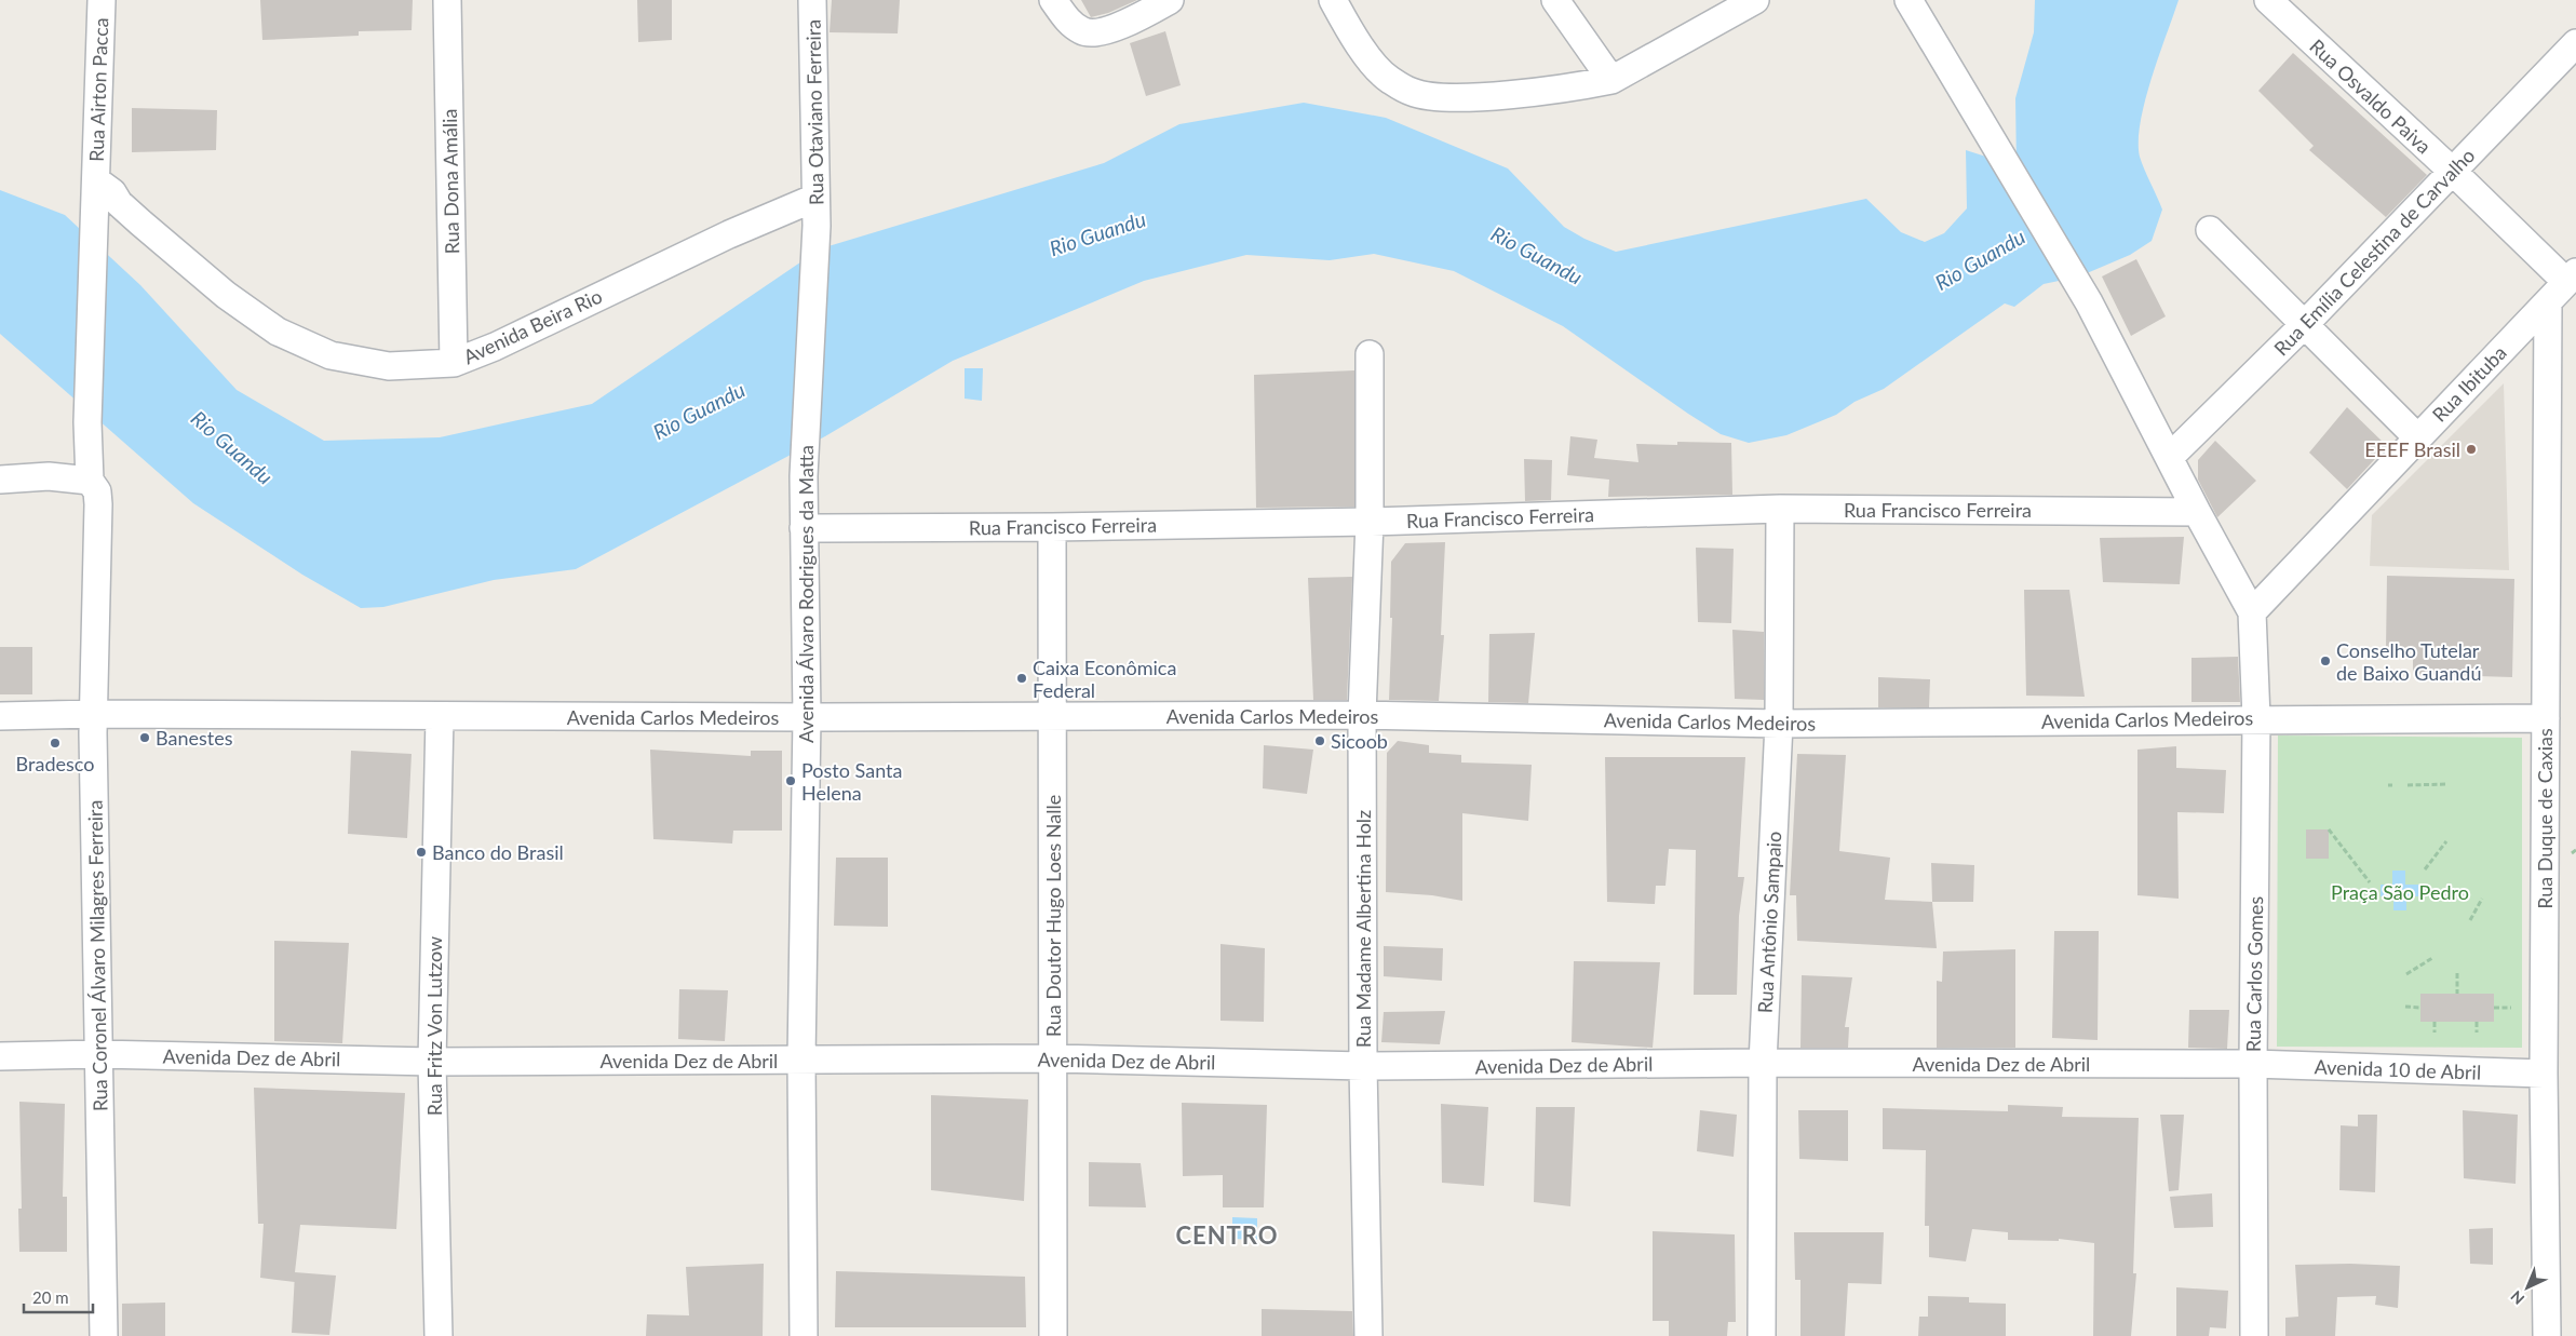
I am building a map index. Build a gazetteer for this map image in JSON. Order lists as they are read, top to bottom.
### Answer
{
  "streets": {
    "street": [
      "Rua Airton Pacca",
      "Rua Osvaldo Paiva",
      "Rua Otaviano Ferreira",
      "Rua Dona Amália",
      "Rua Emília Celestina de Carvalho",
      "Avenida Beira Rio",
      "Rua Ibituba",
      "Rua Francisco Ferreira",
      "Avenida Álvaro Rodrigues da Matta",
      "Avenida Carlos Medeiros",
      "Rua Duque de Caxias",
      "Rua Doutor Hugo Loes Nalle",
      "Rua Antônio Sampaio",
      "Rua Madame Albertina Holz",
      "Rua Coronel Álvaro Milagres Ferreira",
      "Rua Carlos Gomes",
      "Rua Fritz Von Lutzow",
      "Avenida Dez de Abril",
      "Avenida 10 de Abril"
    ]
  },
  "crossings": [
    ["Rua Airton Pacca", "Avenida Beira Rio"],
    ["Rua Airton Pacca", "Rua Coronel Álvaro Milagres Ferreira"],
    ["Rua Osvaldo Paiva", "Rua Emília Celestina de Carvalho"],
    ["Rua Osvaldo Paiva", "Rua Ibituba"],
    ["Rua Otaviano Ferreira", "Avenida Beira Rio"],
    ["Rua Otaviano Ferreira", "Avenida Álvaro Rodrigues da Matta"],
    ["Rua Dona Amália", "Avenida Beira Rio"],
    ["Rua Ibituba", "Rua Duque de Caxias"],
    ["Rua Ibituba", "Rua Carlos Gomes"],
    ["Rua Francisco Ferreira", "Avenida Álvaro Rodrigues da Matta"],
    ["Rua Francisco Ferreira", "Rua Doutor Hugo Loes Nalle"],
    ["Rua Francisco Ferreira", "Rua Antônio Sampaio"],
    ["Rua Francisco Ferreira", "Rua Madame Albertina Holz"],
    ["Avenida Álvaro Rodrigues da Matta", "Avenida Carlos Medeiros"],
    ["Avenida Álvaro Rodrigues da Matta", "Avenida Dez de Abril"],
    ["Avenida Carlos Medeiros", "Rua Duque de Caxias"],
    ["Avenida Carlos Medeiros", "Rua Doutor Hugo Loes Nalle"],
    ["Avenida Carlos Medeiros", "Rua Antônio Sampaio"],
    ["Avenida Carlos Medeiros", "Rua Madame Albertina Holz"],
    ["Avenida Carlos Medeiros", "Rua Coronel Álvaro Milagres Ferreira"],
    ["Avenida Carlos Medeiros", "Rua Carlos Gomes"],
    ["Avenida Carlos Medeiros", "Rua Fritz Von Lutzow"],
    ["Rua Duque de Caxias", "Avenida 10 de Abril"],
    ["Rua Doutor Hugo Loes Nalle", "Avenida Dez de Abril"],
    ["Rua Antônio Sampaio", "Avenida Dez de Abril"],
    ["Rua Madame Albertina Holz", "Avenida Dez de Abril"],
    ["Rua Coronel Álvaro Milagres Ferreira", "Avenida Dez de Abril"],
    ["Rua Carlos Gomes", "Avenida Dez de Abril"],
    ["Rua Carlos Gomes", "Avenida 10 de Abril"],
    ["Rua Fritz Von Lutzow", "Avenida Dez de Abril"],
    ["Avenida Dez de Abril", "Avenida 10 de Abril"]
  ],
  "districts": ["CENTRO"],
  "water": ["Rio Guandu"],
  "parks": ["Praça São Pedro"],
  "places": [
    "EEEF Brasil",
    "Conselho Tutelar de Baixo Guandú",
    "Caixa Econômica Federal",
    "Banestes",
    "Sicoob",
    "Bradesco",
    "Posto Santa Helena",
    "Banco do Brasil"
  ],
  "scale_bar": "20 m",
  "north": "bottom left"
}
